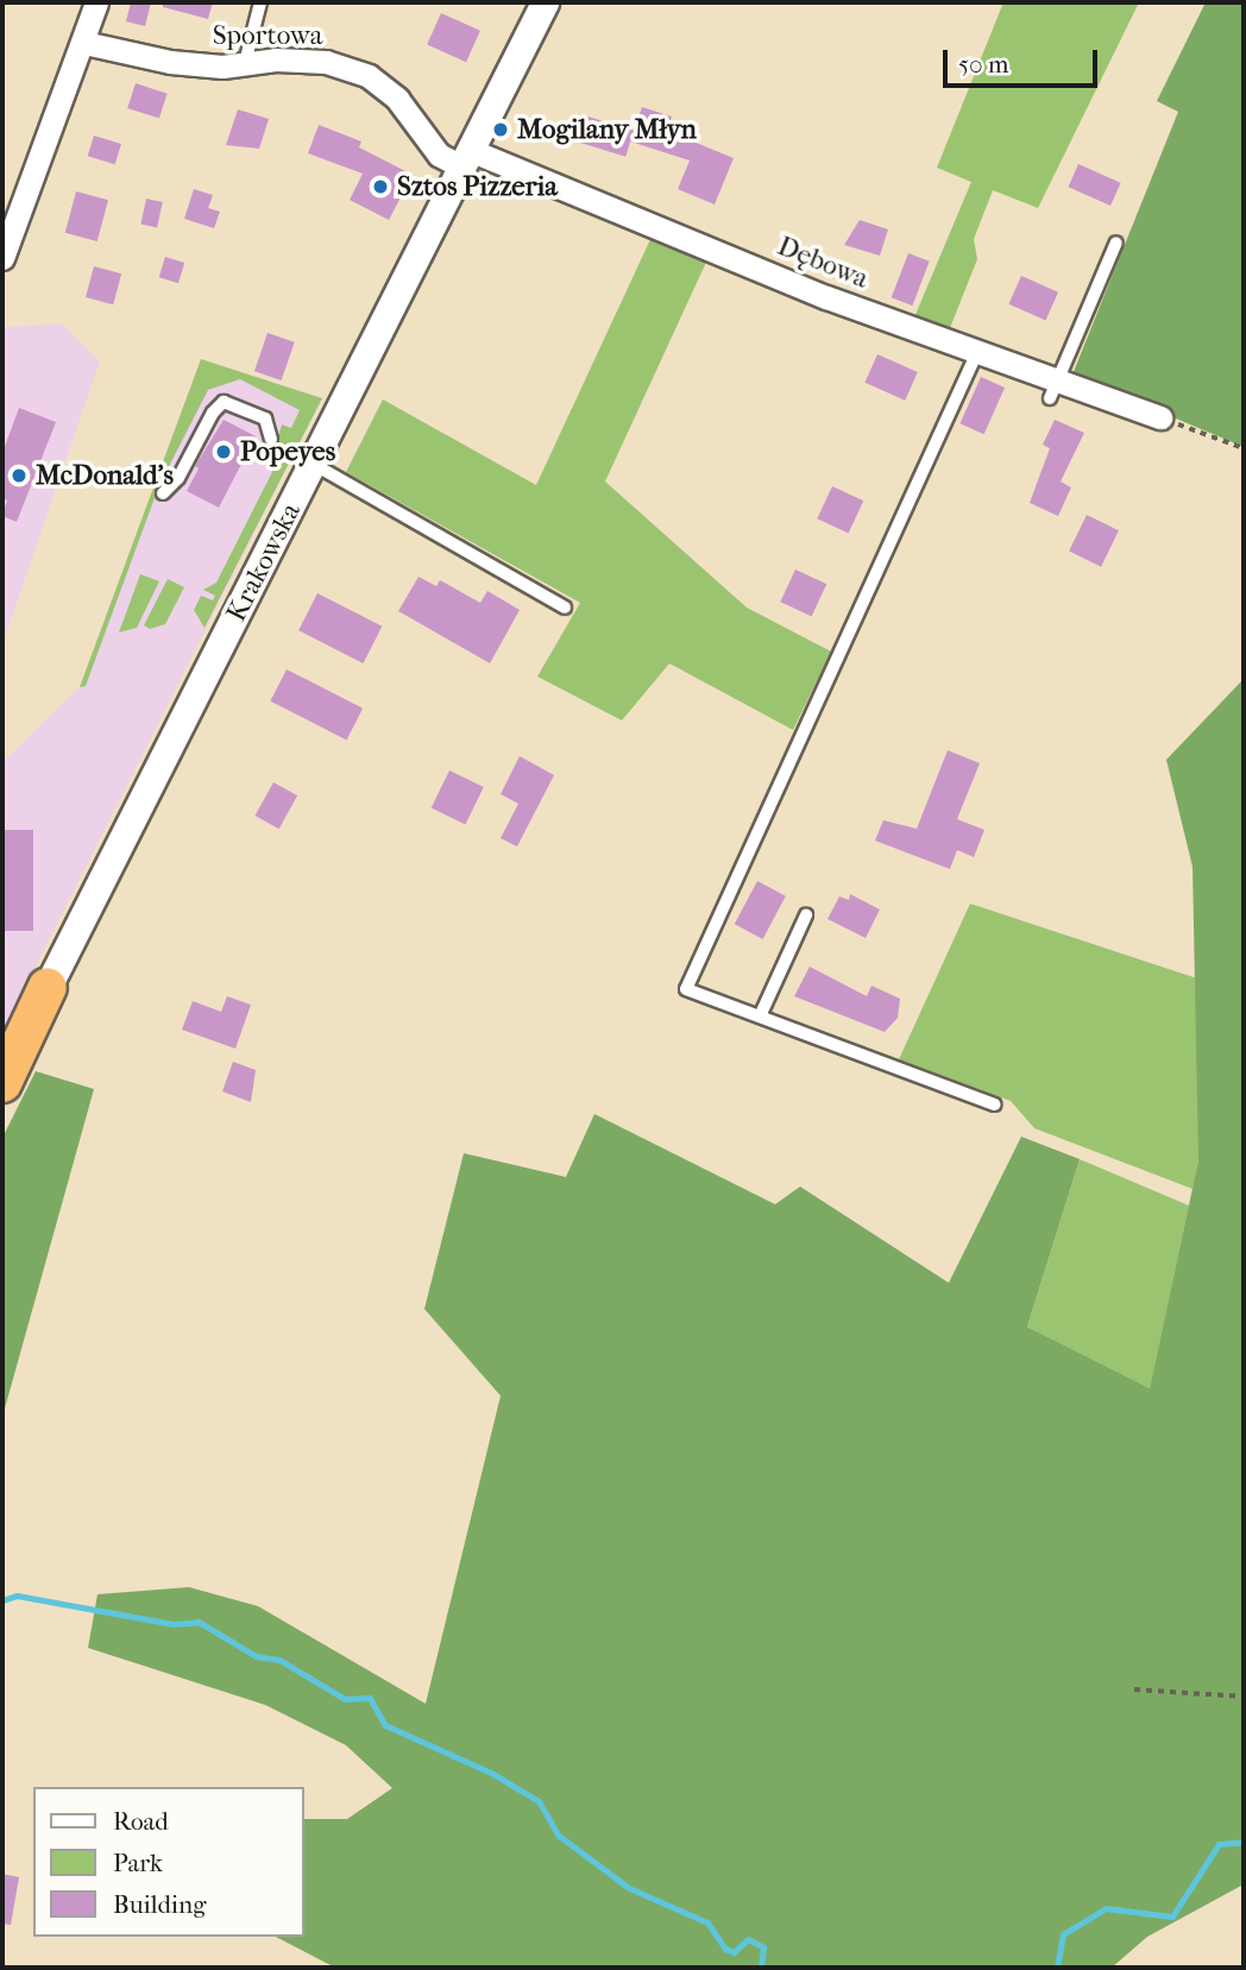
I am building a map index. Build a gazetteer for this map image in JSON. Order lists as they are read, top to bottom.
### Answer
{
  "streets": {
    "street": ["Sportowa", "Dębowa", "Krakowska"]
  },
  "crossings": [
    ["Sportowa", "Dębowa"],
    ["Sportowa", "Krakowska"],
    ["Dębowa", "Krakowska"]
  ],
  "places": [
    "Mogilany Młyn",
    "Sztos Pizzeria",
    "Popeyes",
    "McDonald's"
  ],
  "legend": ["Road", "Park", "Building"],
  "scale_bar": "50 m"
}
